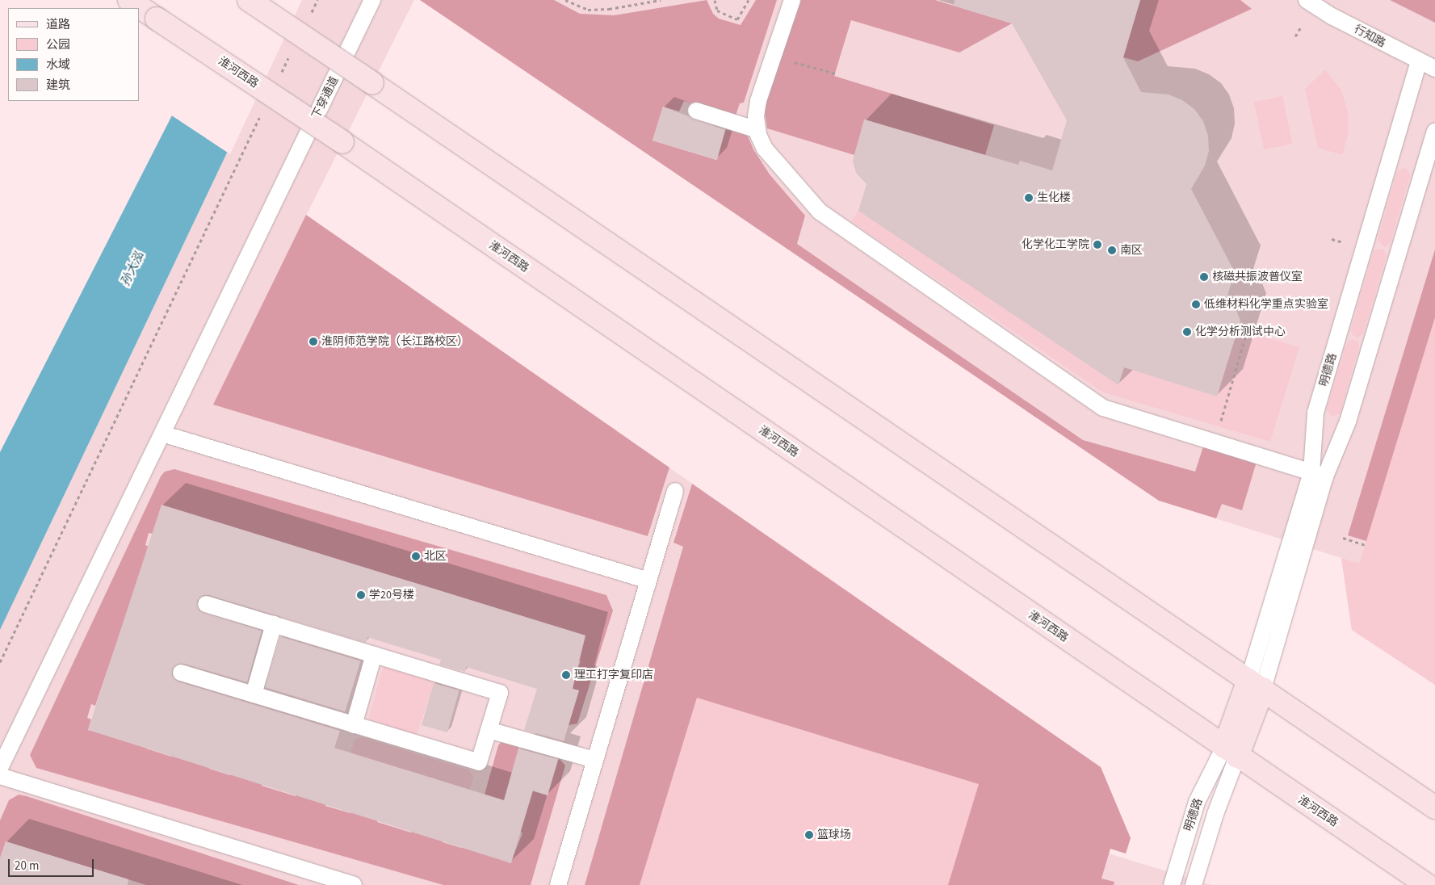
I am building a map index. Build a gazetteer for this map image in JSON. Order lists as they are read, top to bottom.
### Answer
{
  "streets": {
    "main road": ["淮河西路"],
    "lane": ["行知路", "下穿通道", "明德路"]
  },
  "crossings": [
    ["行知路", "明德路"],
    ["淮河西路", "明德路"]
  ],
  "water": ["孙大泓"],
  "places": [
    "生化楼",
    "化学化工学院",
    "南区",
    "核磁共振波普仪室",
    "低维材料化学重点实验室",
    "化学分析测试中心",
    "淮阴师范学院（长江路校区）",
    "北区",
    "学20号楼",
    "理工打字复印店",
    "篮球场"
  ],
  "legend": [
    "道路",
    "公园",
    "水域",
    "建筑"
  ],
  "scale_bar": "20 m"
}
